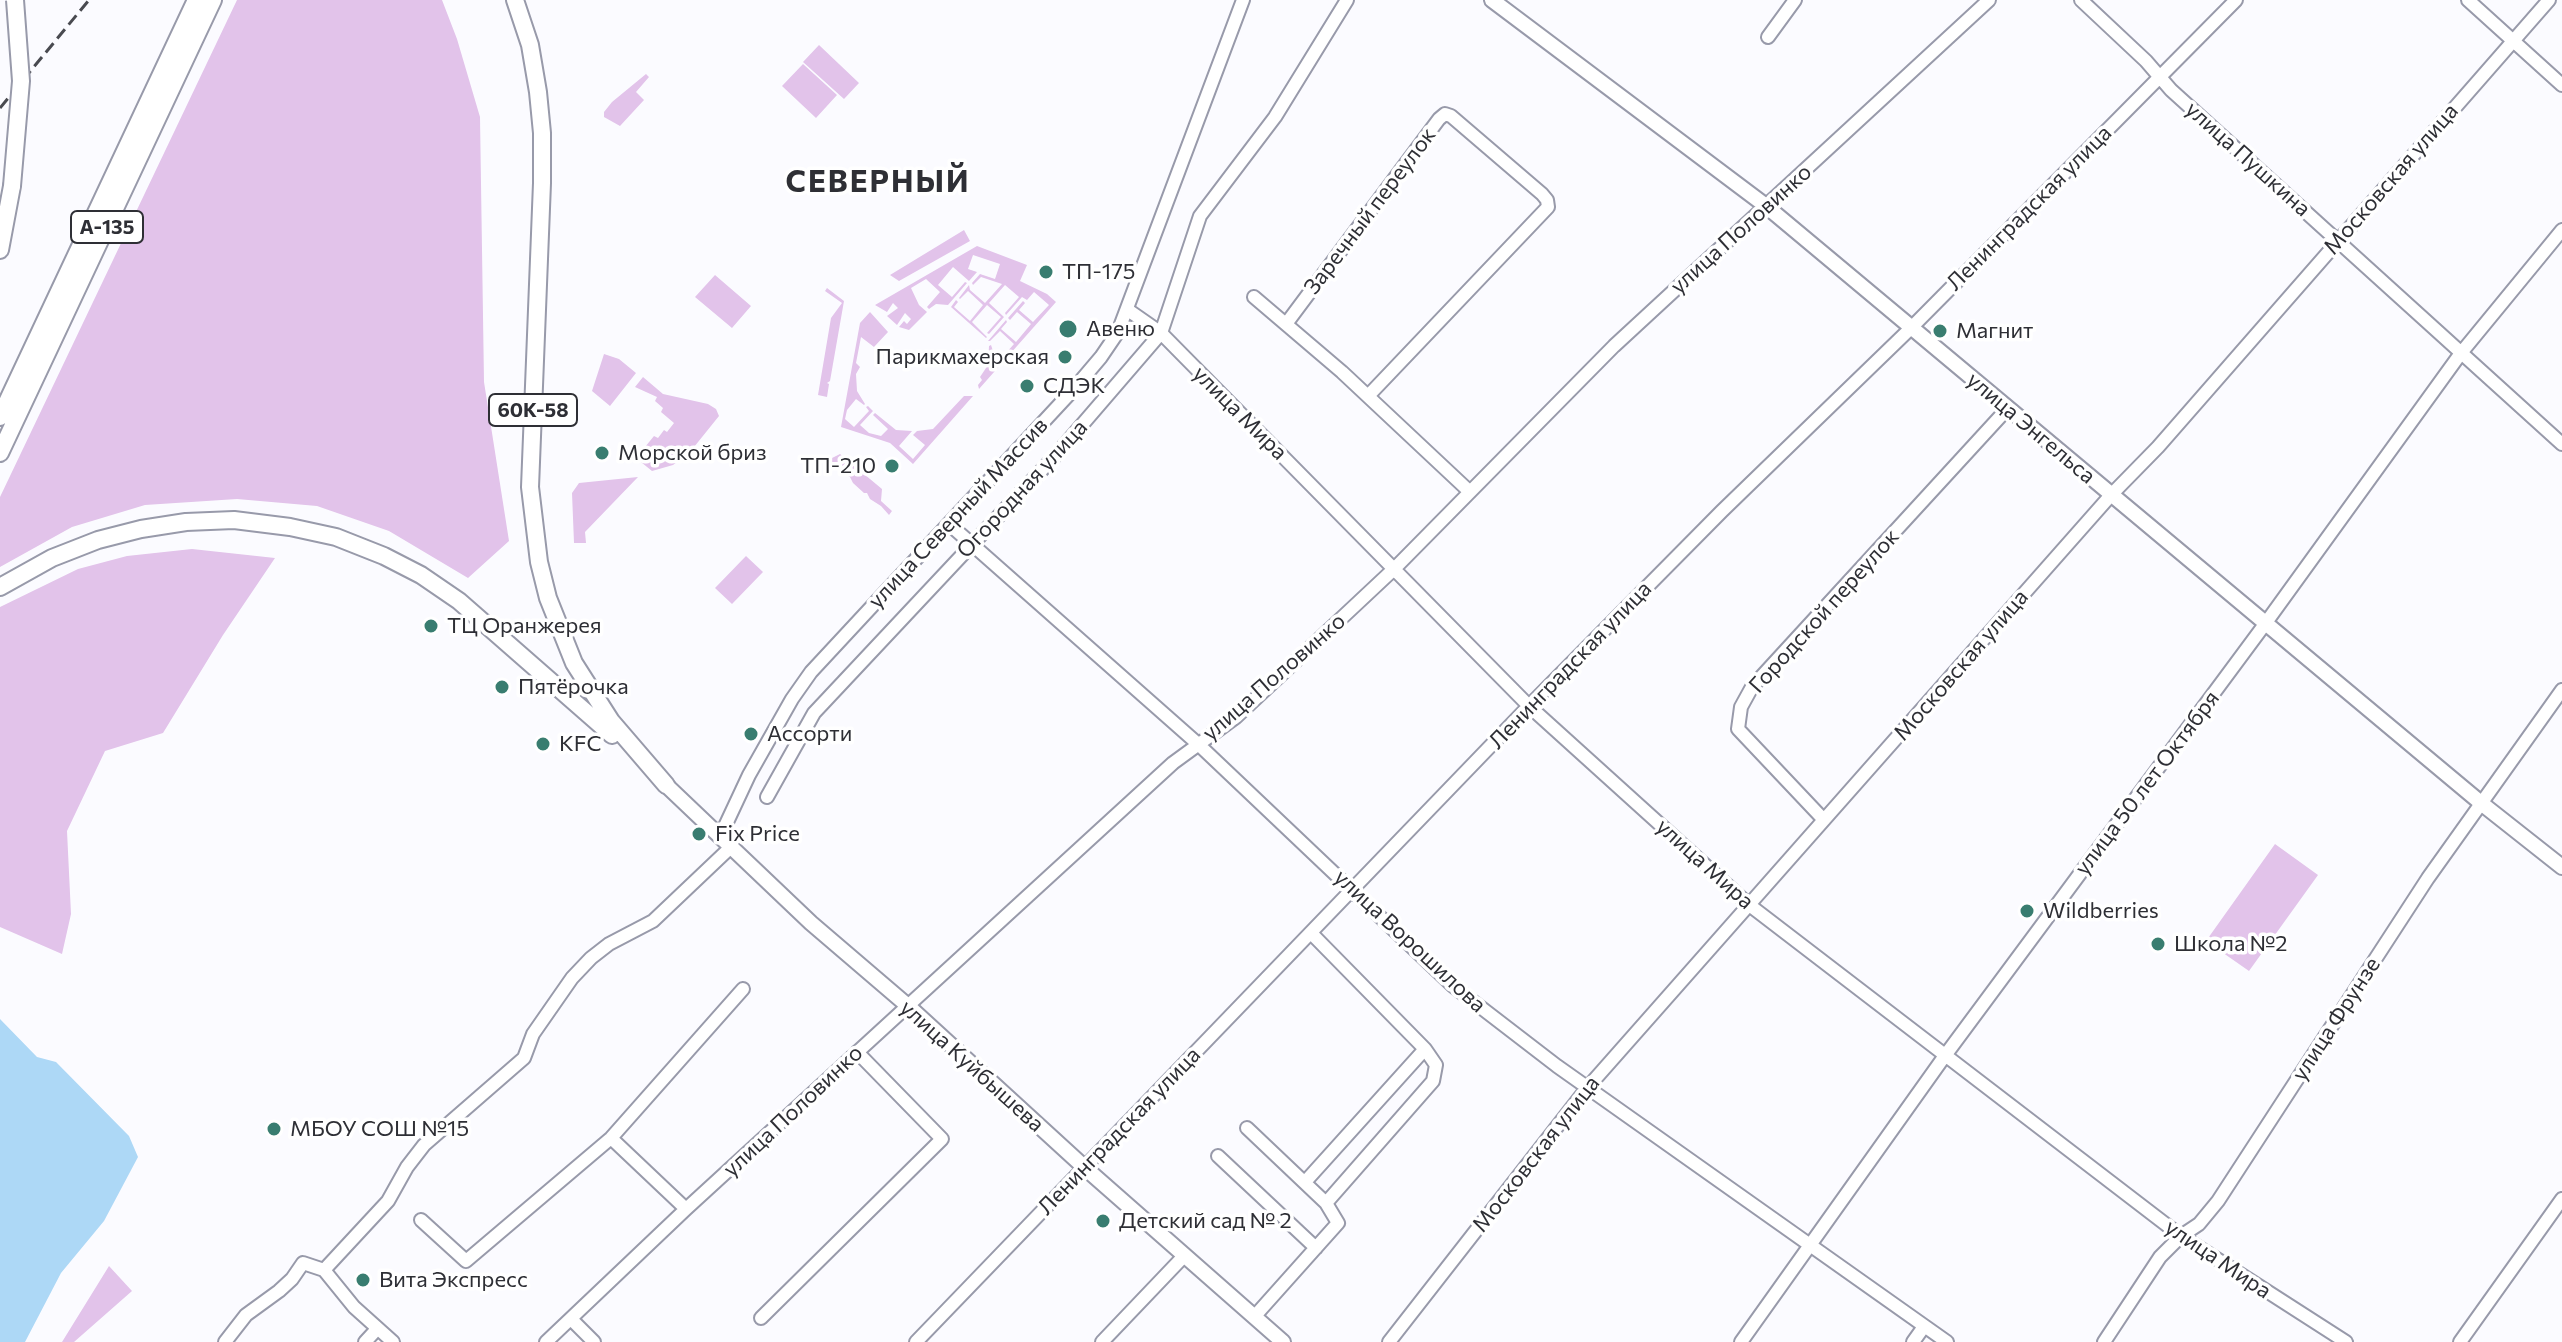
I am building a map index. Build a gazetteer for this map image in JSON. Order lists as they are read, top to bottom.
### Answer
{
  "streets": {
    "highway": ["А-135", "60К-58"],
    "main road": ["улица Энгельса", "улица Куйбышева"],
    "street": [
      "улица Пушкина",
      "Московская улица",
      "Ленинградская улица",
      "Заречный переулок",
      "улица Половинко",
      "улица Мира",
      "Огородная улица",
      "улица Северный Массив",
      "Городской переулок",
      "улица 50 лет Октября",
      "улица Ворошилова",
      "улица Фрунзе"
    ]
  },
  "crossings": [
    ["улица Пушкина", "Московская улица"],
    ["улица Пушкина", "Ленинградская улица"],
    ["улица Пушкина", "улица 50 лет Октября"],
    ["Московская улица", "улица Мира"],
    ["Московская улица", "улица Энгельса"],
    ["Московская улица", "Городской переулок"],
    ["Московская улица", "улица Ворошилова"],
    ["Ленинградская улица", "улица Мира"],
    ["Ленинградская улица", "улица Энгельса"],
    ["Ленинградская улица", "улица Ворошилова"],
    ["Ленинградская улица", "улица Куйбышева"],
    ["улица Половинко", "улица Мира"],
    ["улица Половинко", "улица Энгельса"],
    ["улица Половинко", "улица Ворошилова"],
    ["улица Половинко", "улица Куйбышева"],
    ["60К-58", "улица Куйбышева"],
    ["улица Мира", "Огородная улица"],
    ["улица Мира", "улица Северный Массив"],
    ["улица Мира", "улица 50 лет Октября"],
    ["улица Мира", "улица Фрунзе"],
    ["улица Энгельса", "Городской переулок"],
    ["улица Энгельса", "улица 50 лет Октября"],
    ["улица Энгельса", "улица Фрунзе"],
    ["Огородная улица", "улица Ворошилова"],
    ["улица Северный Массив", "улица Ворошилова"],
    ["улица Северный Массив", "улица Куйбышева"],
    ["улица 50 лет Октября", "улица Ворошилова"]
  ],
  "districts": ["СЕВЕРНЫЙ"],
  "places": [
    "ТП-175",
    "Авеню",
    "Магнит",
    "Парикмахерская",
    "СДЭК",
    "Морской бриз",
    "ТП-210",
    "ТЦ Оранжерея",
    "Пятёрочка",
    "Ассорти",
    "KFC",
    "Fix Price",
    "Wildberries",
    "Школа №2",
    "МБОУ СОШ №15",
    "Детский сад № 2",
    "Вита Экспресс"
  ]
}
